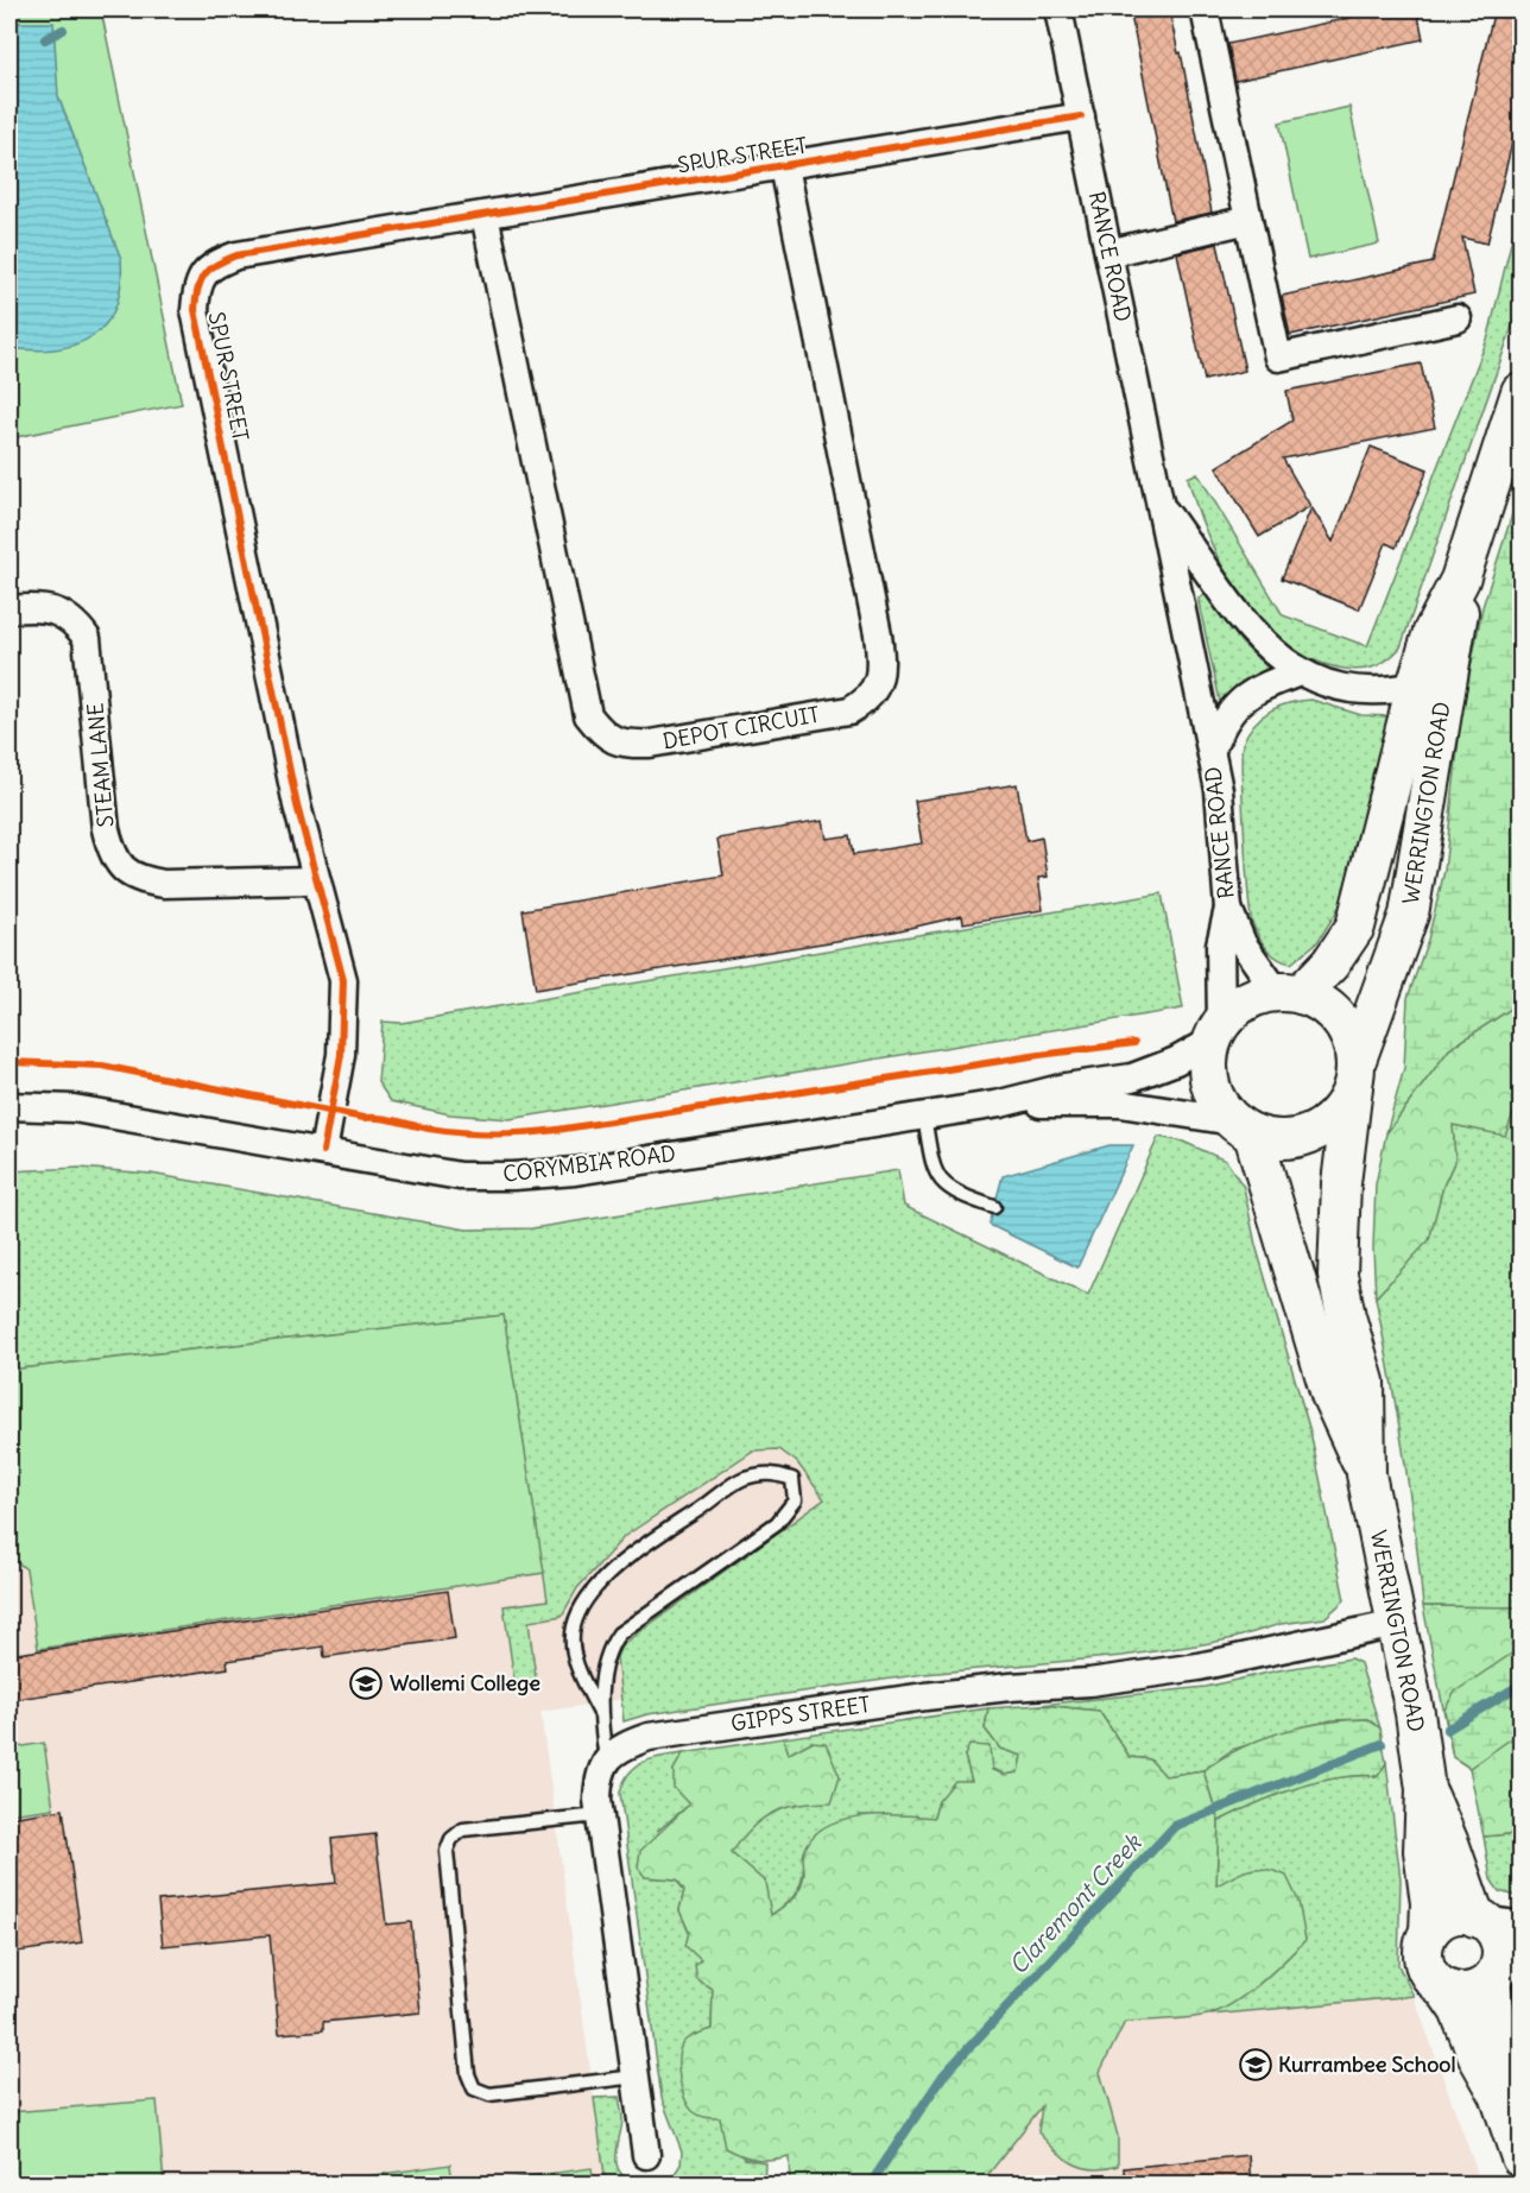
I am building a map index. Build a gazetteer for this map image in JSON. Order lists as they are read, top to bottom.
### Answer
{
  "streets": {
    "main road": ["WERRINGTON ROAD"],
    "street": [
      "SPUR STREET",
      "RANCE ROAD",
      "DEPOT CIRCUIT",
      "STEAM LANE",
      "CORYMBIA ROAD",
      "GIPPS STREET"
    ]
  },
  "crossings": [
    ["SPUR STREET", "RANCE ROAD"],
    ["SPUR STREET", "DEPOT CIRCUIT"],
    ["SPUR STREET", "STEAM LANE"],
    ["SPUR STREET", "CORYMBIA ROAD"],
    ["RANCE ROAD", "WERRINGTON ROAD"],
    ["RANCE ROAD", "CORYMBIA ROAD"],
    ["WERRINGTON ROAD", "CORYMBIA ROAD"],
    ["WERRINGTON ROAD", "GIPPS STREET"]
  ],
  "water": ["Claremont Creek"],
  "places": {
    "school or university": ["Wollemi College", "Kurrambee School"]
  }
}
